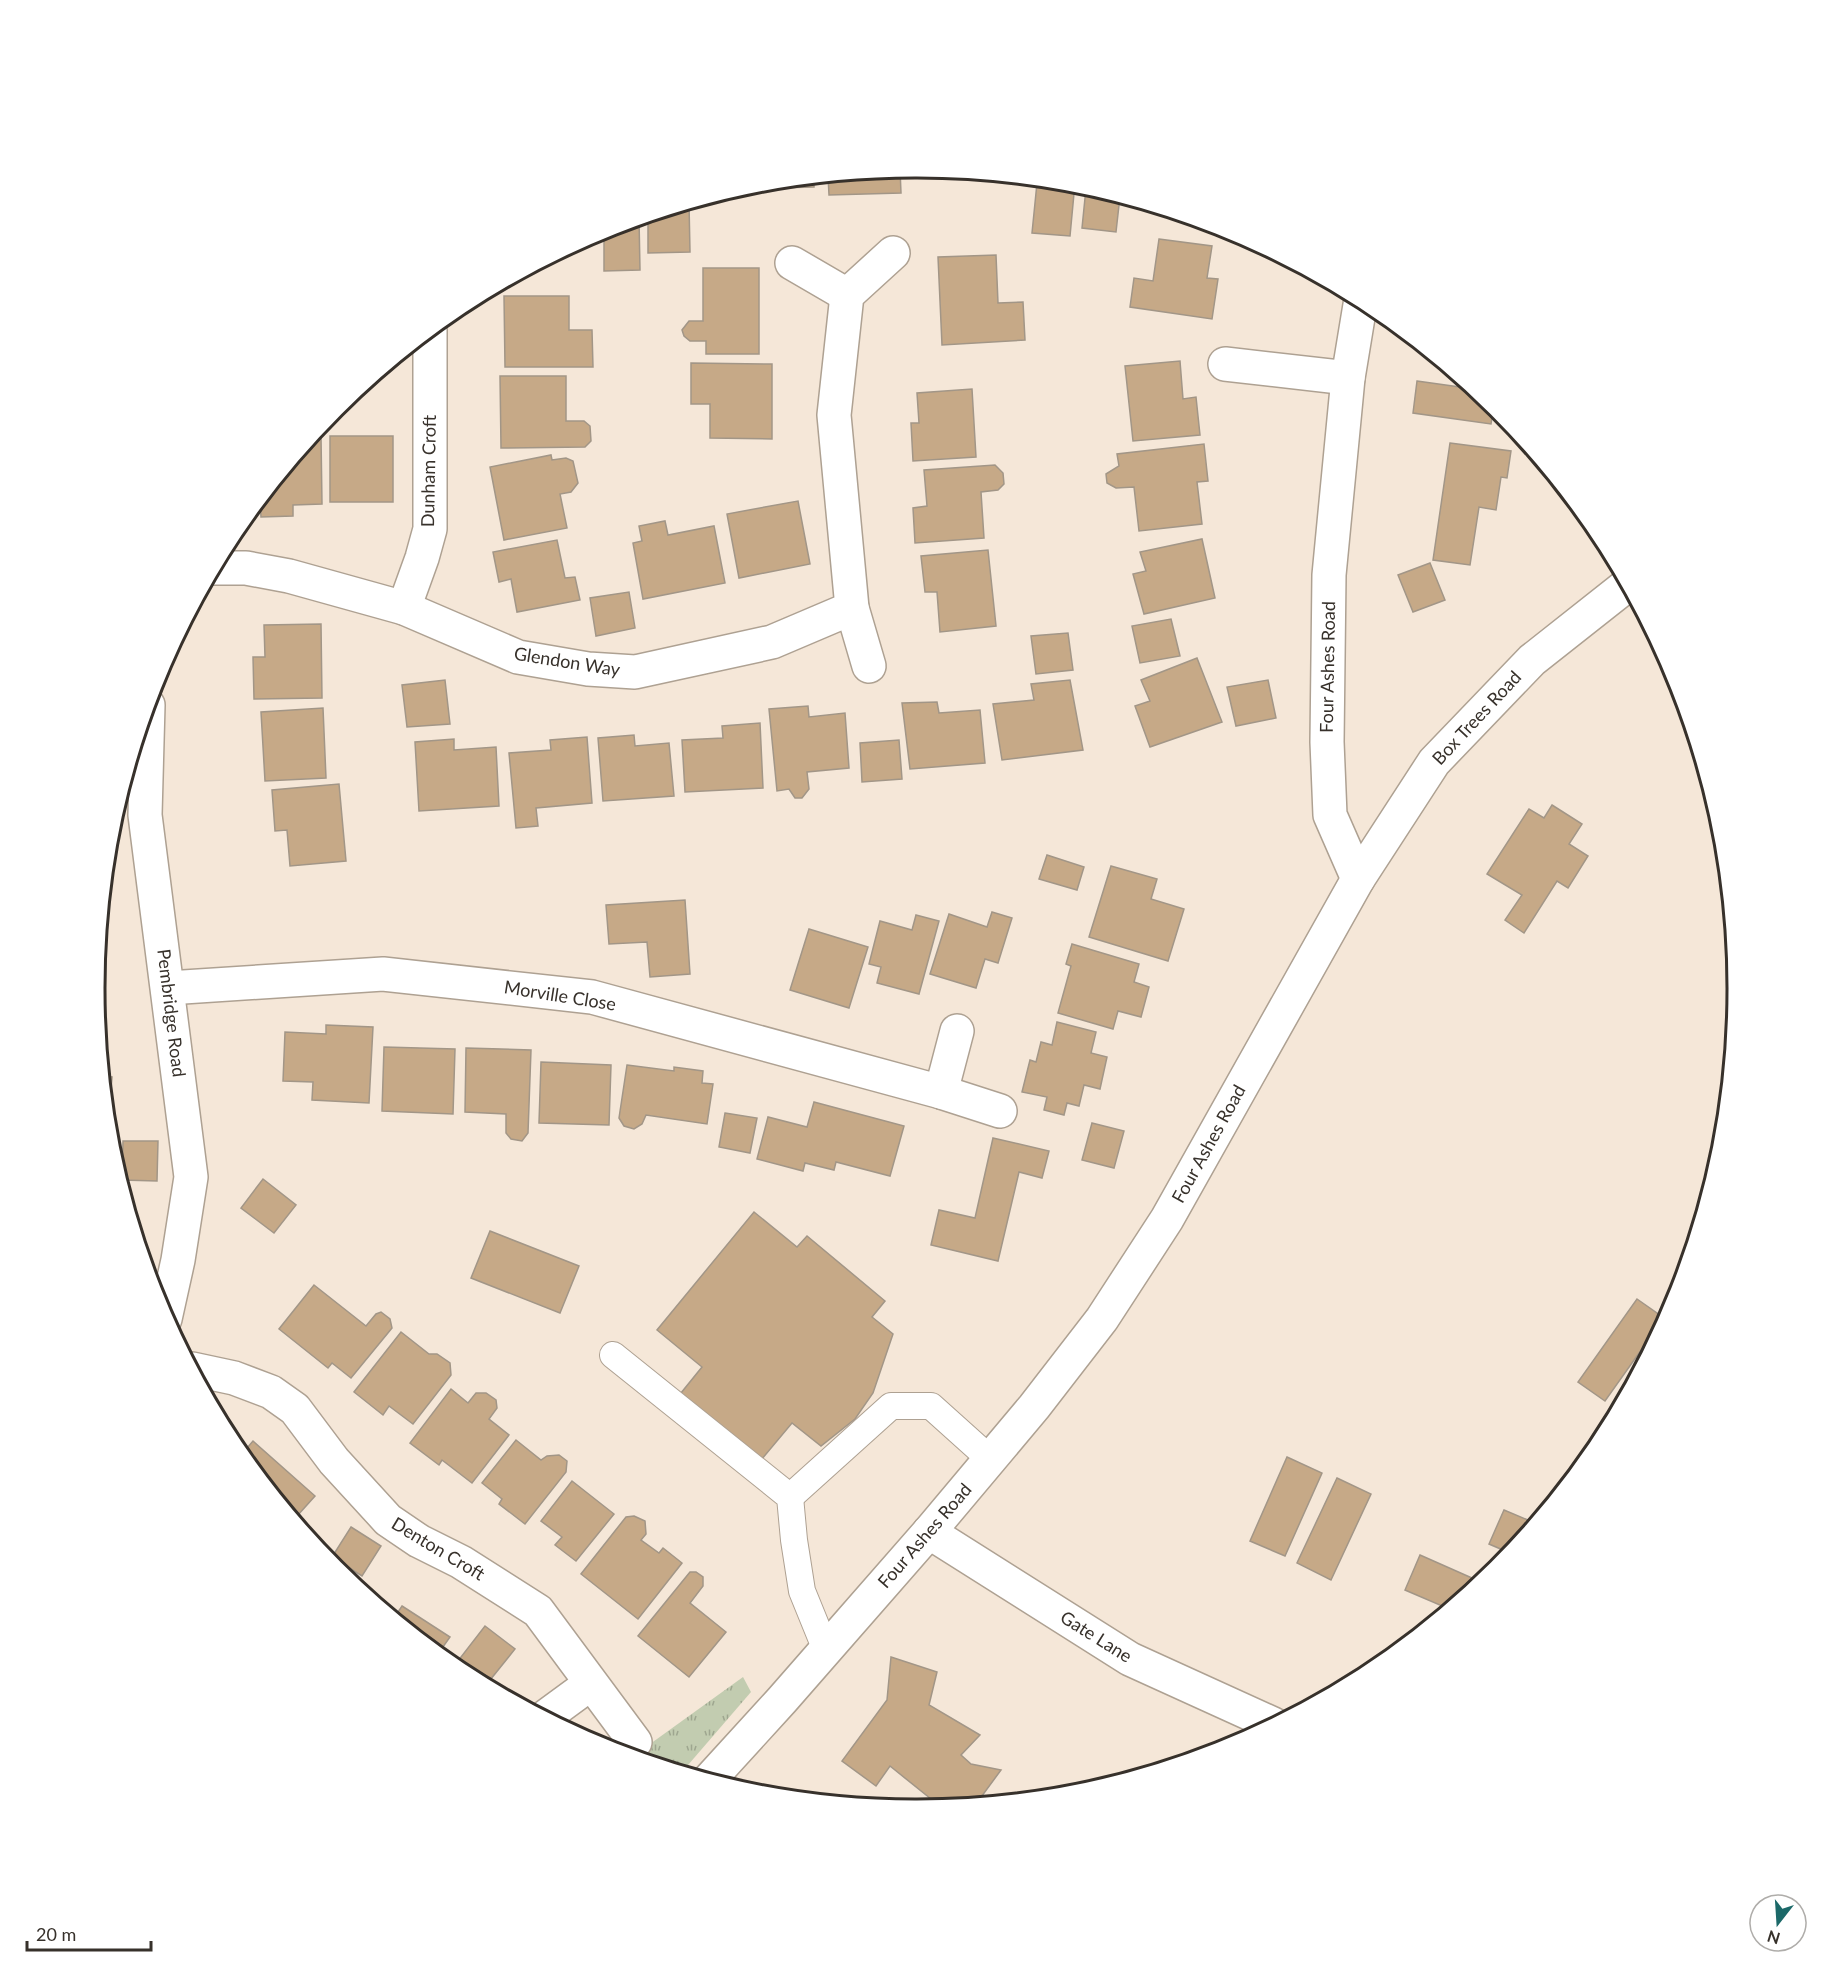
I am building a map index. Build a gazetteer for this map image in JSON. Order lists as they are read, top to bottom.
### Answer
{
  "streets": {
    "street": [
      "Dunham Croft",
      "Glendon Way",
      "Four Ashes Road",
      "Box Trees Road",
      "Morville Close",
      "Pembridge Road",
      "Denton Croft",
      "Gate Lane"
    ]
  },
  "crossings": [
    ["Dunham Croft", "Glendon Way"],
    ["Four Ashes Road", "Box Trees Road"],
    ["Four Ashes Road", "Gate Lane"],
    ["Morville Close", "Pembridge Road"]
  ],
  "scale_bar": "20 m",
  "north": "bottom"
}
